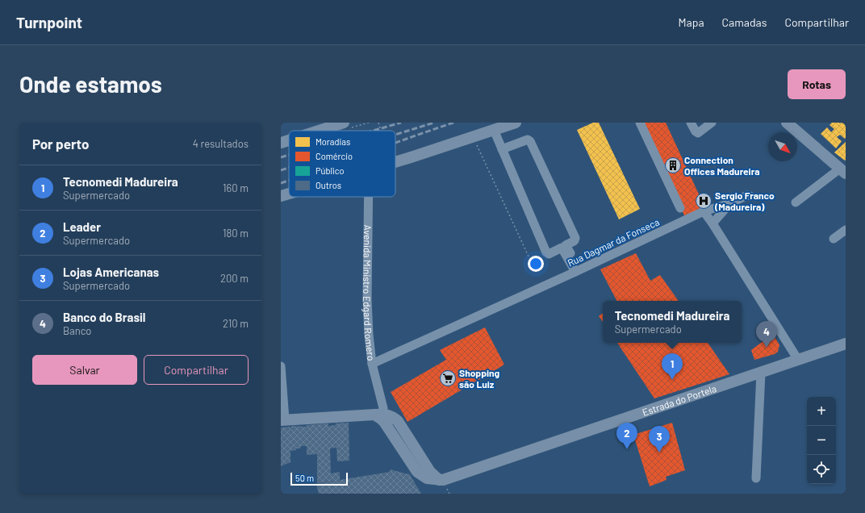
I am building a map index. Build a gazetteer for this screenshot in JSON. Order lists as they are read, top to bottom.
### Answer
{
  "streets": {
    "main road": ["Estrada do Portela"],
    "street": ["Rua Dagmar da Fonseca", "Avenida Ministro Edgard Romero"]
  },
  "crossings": [
    ["Rua Dagmar da Fonseca", "Avenida Ministro Edgard Romero"],
    ["Avenida Ministro Edgard Romero", "Estrada do Portela"]
  ],
  "places": {
    "building": ["Connection Offices Madureira"],
    "hospital": ["Sergio Franco (Madureira)"],
    "supermarket": ["Shopping são Luiz"]
  },
  "legend": [
    "Moradias",
    "Comércio",
    "Público",
    "Outros"
  ],
  "scale_bar": "50 m",
  "north": "bottom right",
  "page": {
    "header": "Turnpoint",
    "nav": ["Mapa", "Camadas", "Compartilhar"],
    "buttons": [
      "Rotas",
      ["Salvar", "Compartilhar"]
    ],
    "title": "Onde estamos",
    "heading": ["Por perto", "4 resultados"],
    "list": [
      {
        "mark": "1",
        "name": "Tecnomedi Madureira",
        "note": "Supermercado",
        "value": "160 m"
      },
      {
        "mark": "2",
        "name": "Leader",
        "note": "Supermercado",
        "value": "180 m"
      },
      {
        "mark": "3",
        "name": "Lojas Americanas",
        "note": "Supermercado",
        "value": "200 m"
      },
      {
        "mark": "4",
        "name": "Banco do Brasil",
        "note": "Banco",
        "value": "210 m"
      }
    ],
    "popup": ["Tecnomedi Madureira", "Supermercado"],
    "pins": [
      "4",
      "1",
      "2",
      "3"
    ],
    "map_buttons": ["+", "−"],
    "scale": "50 m"
  }
}
